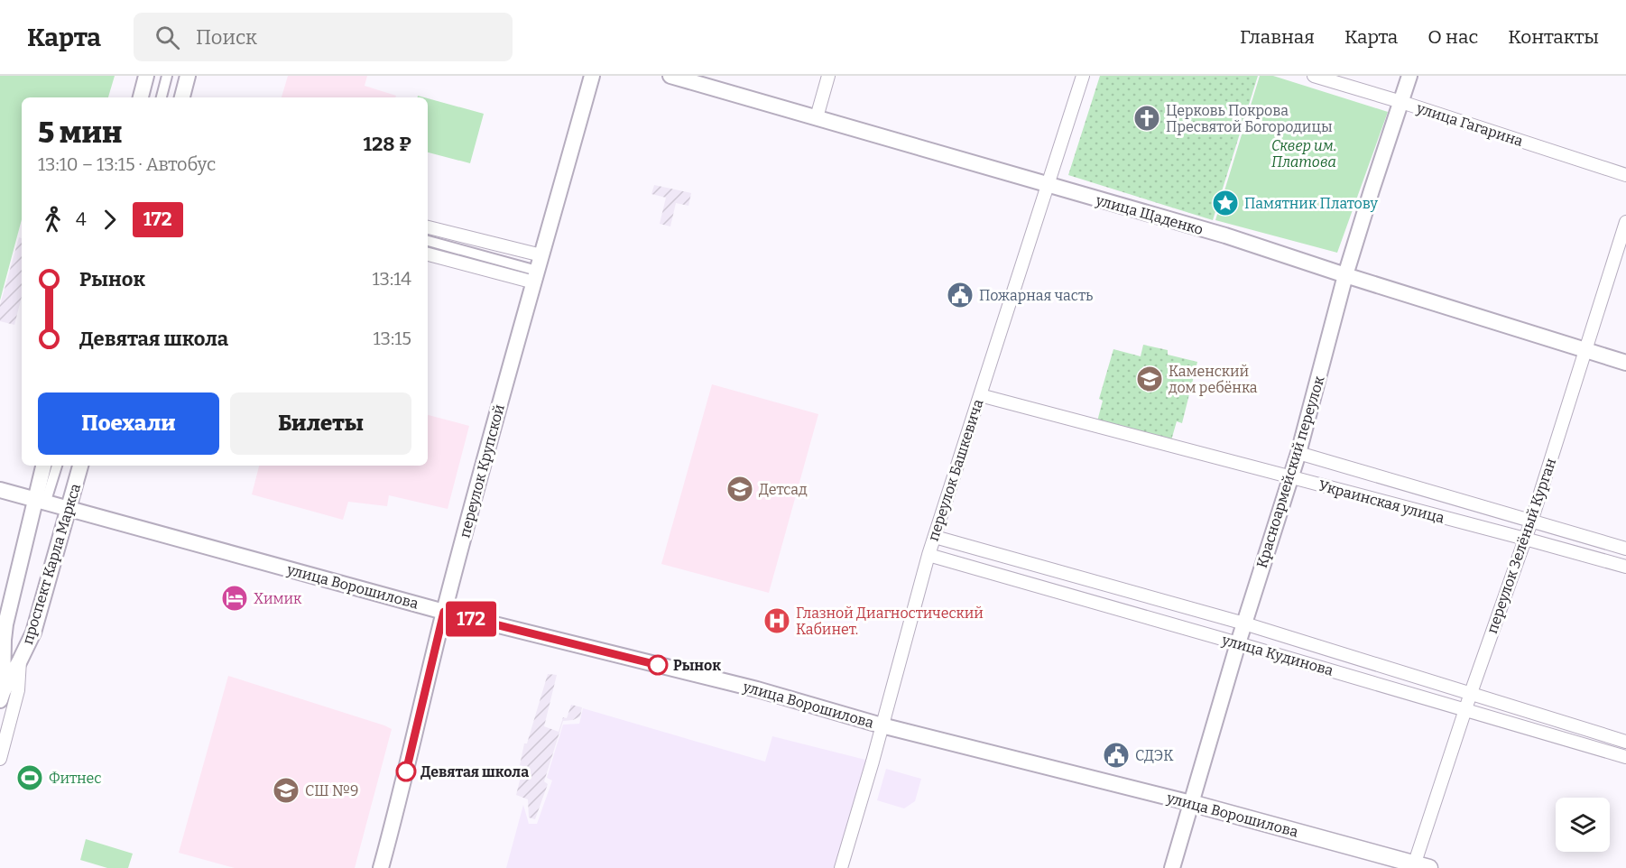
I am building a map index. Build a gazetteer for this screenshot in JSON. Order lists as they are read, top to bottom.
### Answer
{
  "streets": {
    "main road": ["улица Ворошилова"],
    "street": [
      "улица Гагарина",
      "улица Щаденко",
      "переулок Башкевича",
      "переулок Крупской",
      "Красноармейский переулок",
      "Украинская улица",
      "переулок Зелёный Курган",
      "проспект Карла Маркса",
      "улица Кудинова"
    ]
  },
  "crossings": [
    ["улица Гагарина", "Красноармейский переулок"],
    ["улица Щаденко", "переулок Башкевича"],
    ["улица Щаденко", "Красноармейский переулок"],
    ["улица Щаденко", "переулок Зелёный Курган"],
    ["переулок Башкевича", "Украинская улица"],
    ["переулок Башкевича", "улица Ворошилова"],
    ["переулок Башкевича", "улица Кудинова"],
    ["переулок Крупской", "улица Ворошилова"],
    ["Красноармейский переулок", "Украинская улица"],
    ["Красноармейский переулок", "улица Ворошилова"],
    ["Красноармейский переулок", "улица Кудинова"],
    ["Украинская улица", "переулок Зелёный Курган"],
    ["переулок Зелёный Курган", "улица Ворошилова"],
    ["переулок Зелёный Курган", "улица Кудинова"],
    ["проспект Карла Маркса", "улица Ворошилова"]
  ],
  "parks": ["Сквер им. Платова"],
  "places": {
    "church": ["Церковь Покрова Пресвятой Богородицы"],
    "place": ["Памятник Платову"],
    "public building": ["Пожарная часть", "СДЭК"],
    "school or university": ["Каменский дом ребёнка", "Детсад", "СШ №9"],
    "hotel": ["Химик"],
    "hospital": ["Глазной Диагностический Кабинет."],
    "other": ["Рынок", "Девятая школа"],
    "sports": ["Фитнес"]
  },
  "lines": ["bus line 172"],
  "page": {
    "header": "Карта",
    "search": "Поиск",
    "nav": [
      "Главная",
      "Карта",
      "О нас",
      "Контакты"
    ],
    "on_map": "172",
    "heading": ["5 мин", "13:10 – 13:15 · Автобус", "128 ₽"],
    "legs": ["4", "172"],
    "list": [
      {
        "name": "Рынок",
        "value": "13:14"
      },
      {
        "name": "Девятая школа",
        "value": "13:15"
      }
    ],
    "buttons": ["Поехали", "Билеты"]
  }
}
